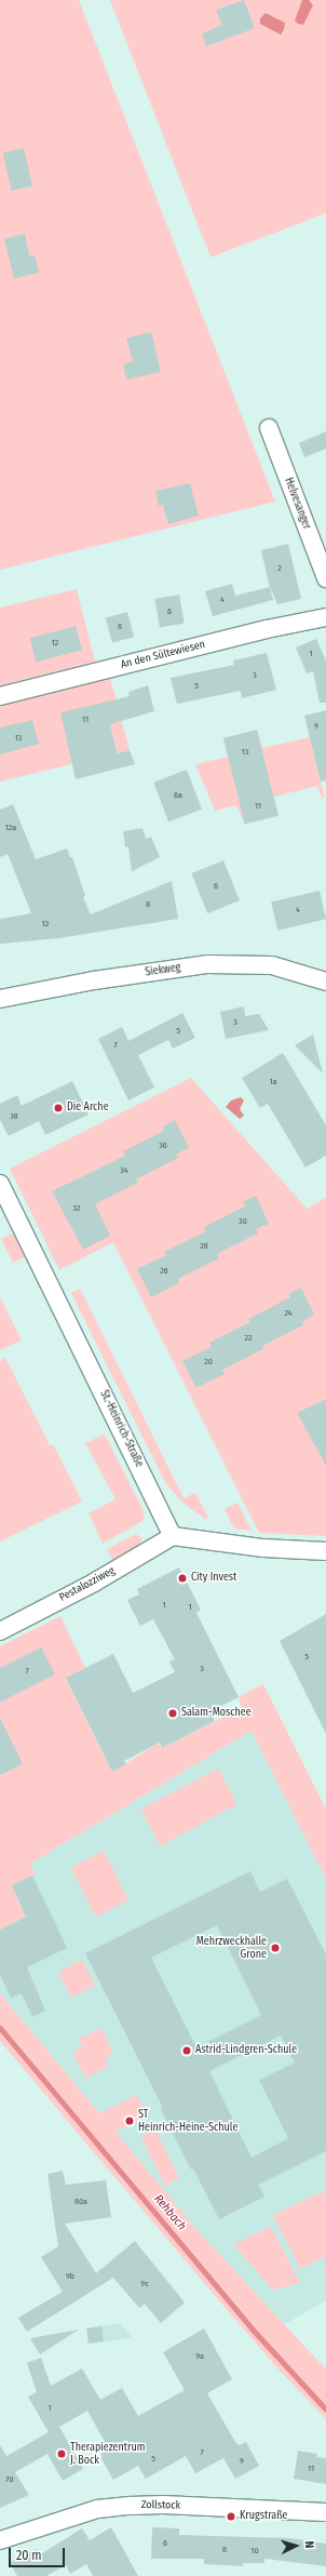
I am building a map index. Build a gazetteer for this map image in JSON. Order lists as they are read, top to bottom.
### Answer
{
  "streets": {
    "street": [
      "Helvesanger",
      "An den Sültewiesen",
      "Siekweg",
      "St.-Heinrich-Straße",
      "Pestalozziweg",
      "Zollstock"
    ]
  },
  "crossings": [
    ["St.-Heinrich-Straße", "Pestalozziweg"]
  ],
  "water": ["Rehbach"],
  "places": [
    "Die Arche",
    "City Invest",
    "Salam-Moschee",
    "Mehrzweckhalle Grone",
    "Astrid-Lindgren-Schule",
    "ST Heinrich-Heine-Schule",
    "Therapiezentrum J. Bock",
    "Krugstraße"
  ],
  "house_numbers": [
    "2",
    "4",
    "6",
    "8",
    "12",
    "1",
    "3",
    "5",
    "11",
    "9",
    "13",
    "13",
    "6a",
    "11",
    "12a",
    "6",
    "8",
    "4",
    "12",
    "3",
    "5",
    "7",
    "1a",
    "38",
    "36",
    "34",
    "32",
    "30",
    "28",
    "26",
    "24",
    "22",
    "20",
    "1",
    "1",
    "5",
    "3",
    "7",
    "80a",
    "9b",
    "9c",
    "9a",
    "1",
    "7",
    "5",
    "9",
    "11",
    "70",
    "6",
    "8",
    "10"
  ],
  "scale_bar": "20 m",
  "north": "right"
}
